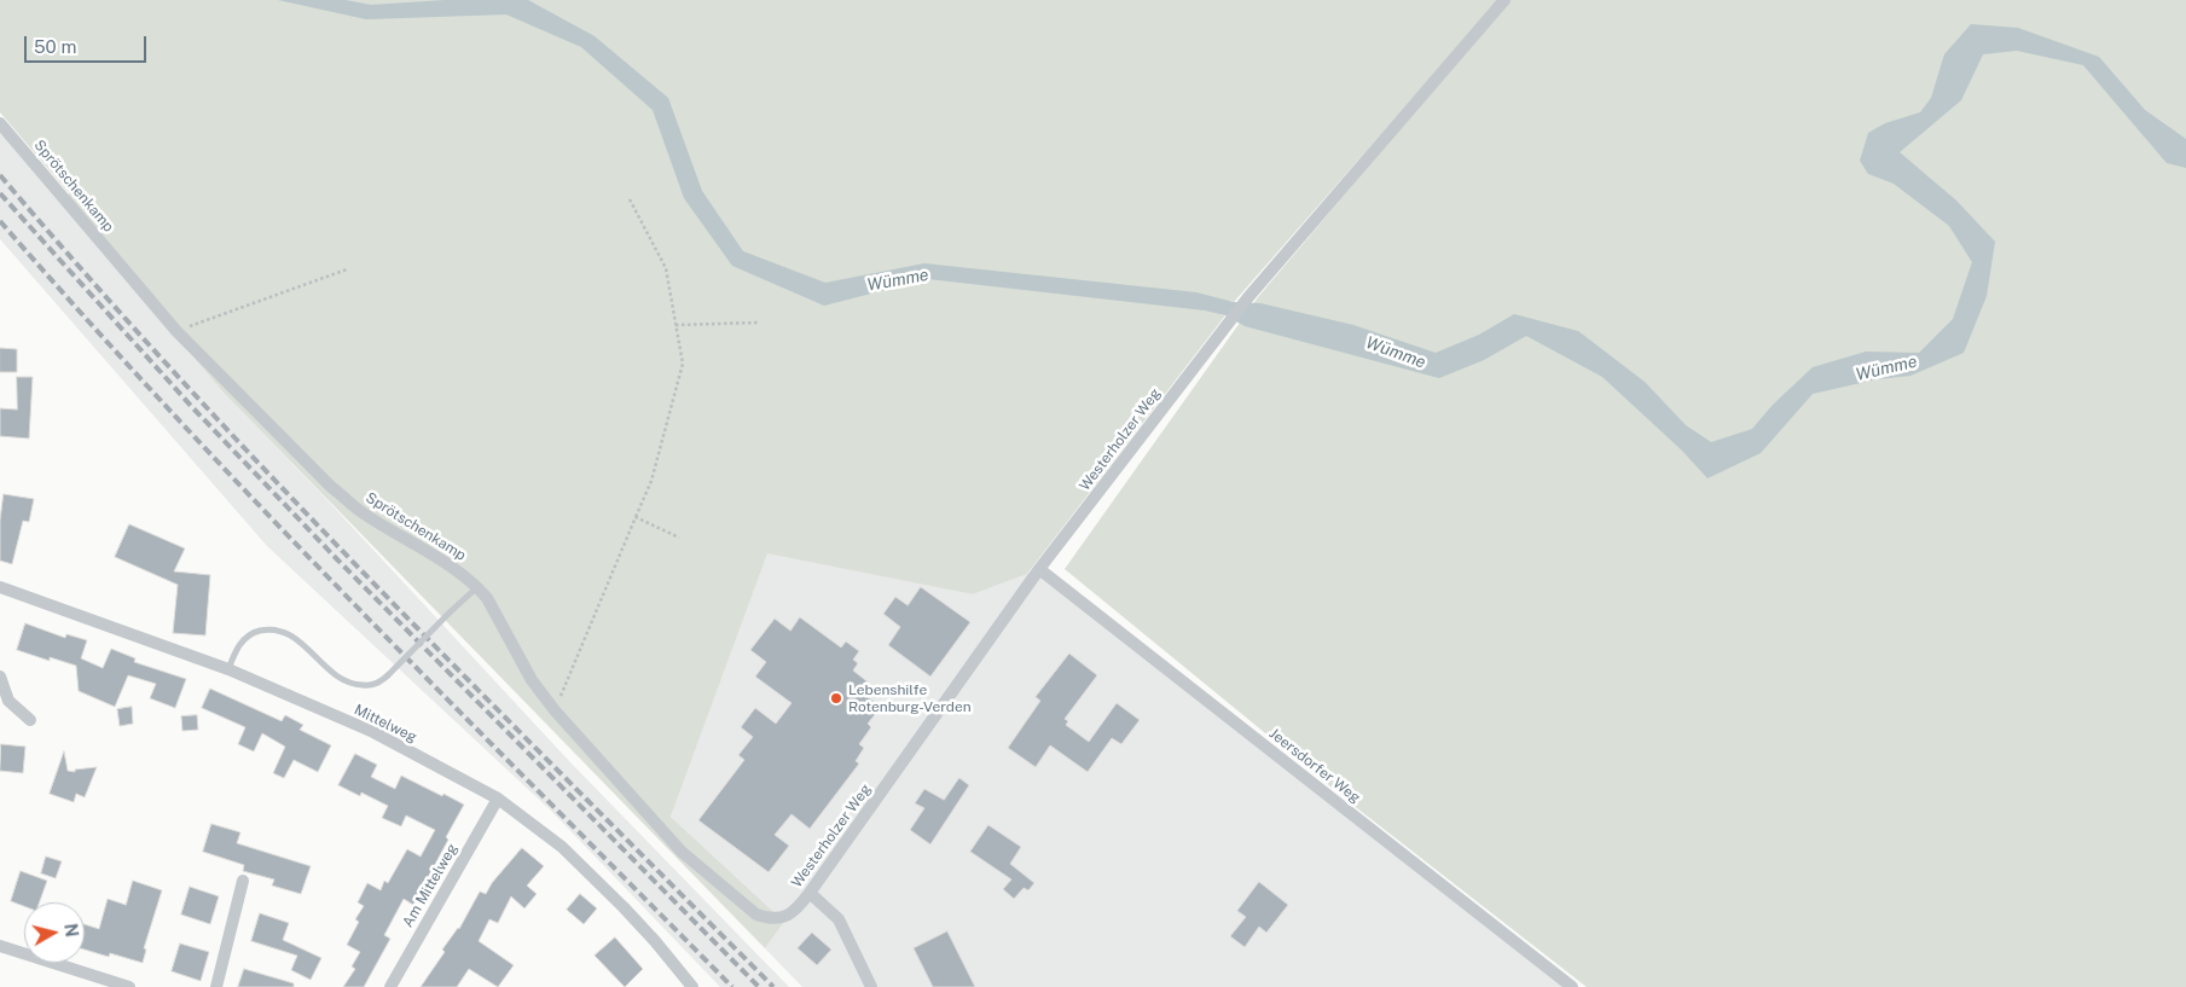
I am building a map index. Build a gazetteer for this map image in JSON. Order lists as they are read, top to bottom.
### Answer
{
  "streets": {
    "street": [
      "Sprötschenkamp",
      "Westerholzer Weg",
      "Mittelweg",
      "Jeersdorfer Weg",
      "Am Mittelweg"
    ]
  },
  "crossings": [
    ["Sprötschenkamp", "Westerholzer Weg"],
    ["Westerholzer Weg", "Jeersdorfer Weg"],
    ["Mittelweg", "Am Mittelweg"]
  ],
  "water": ["Wümme"],
  "places": ["Lebenshilfe Rotenburg-Verden"],
  "scale_bar": "50 m",
  "north": "right"
}
